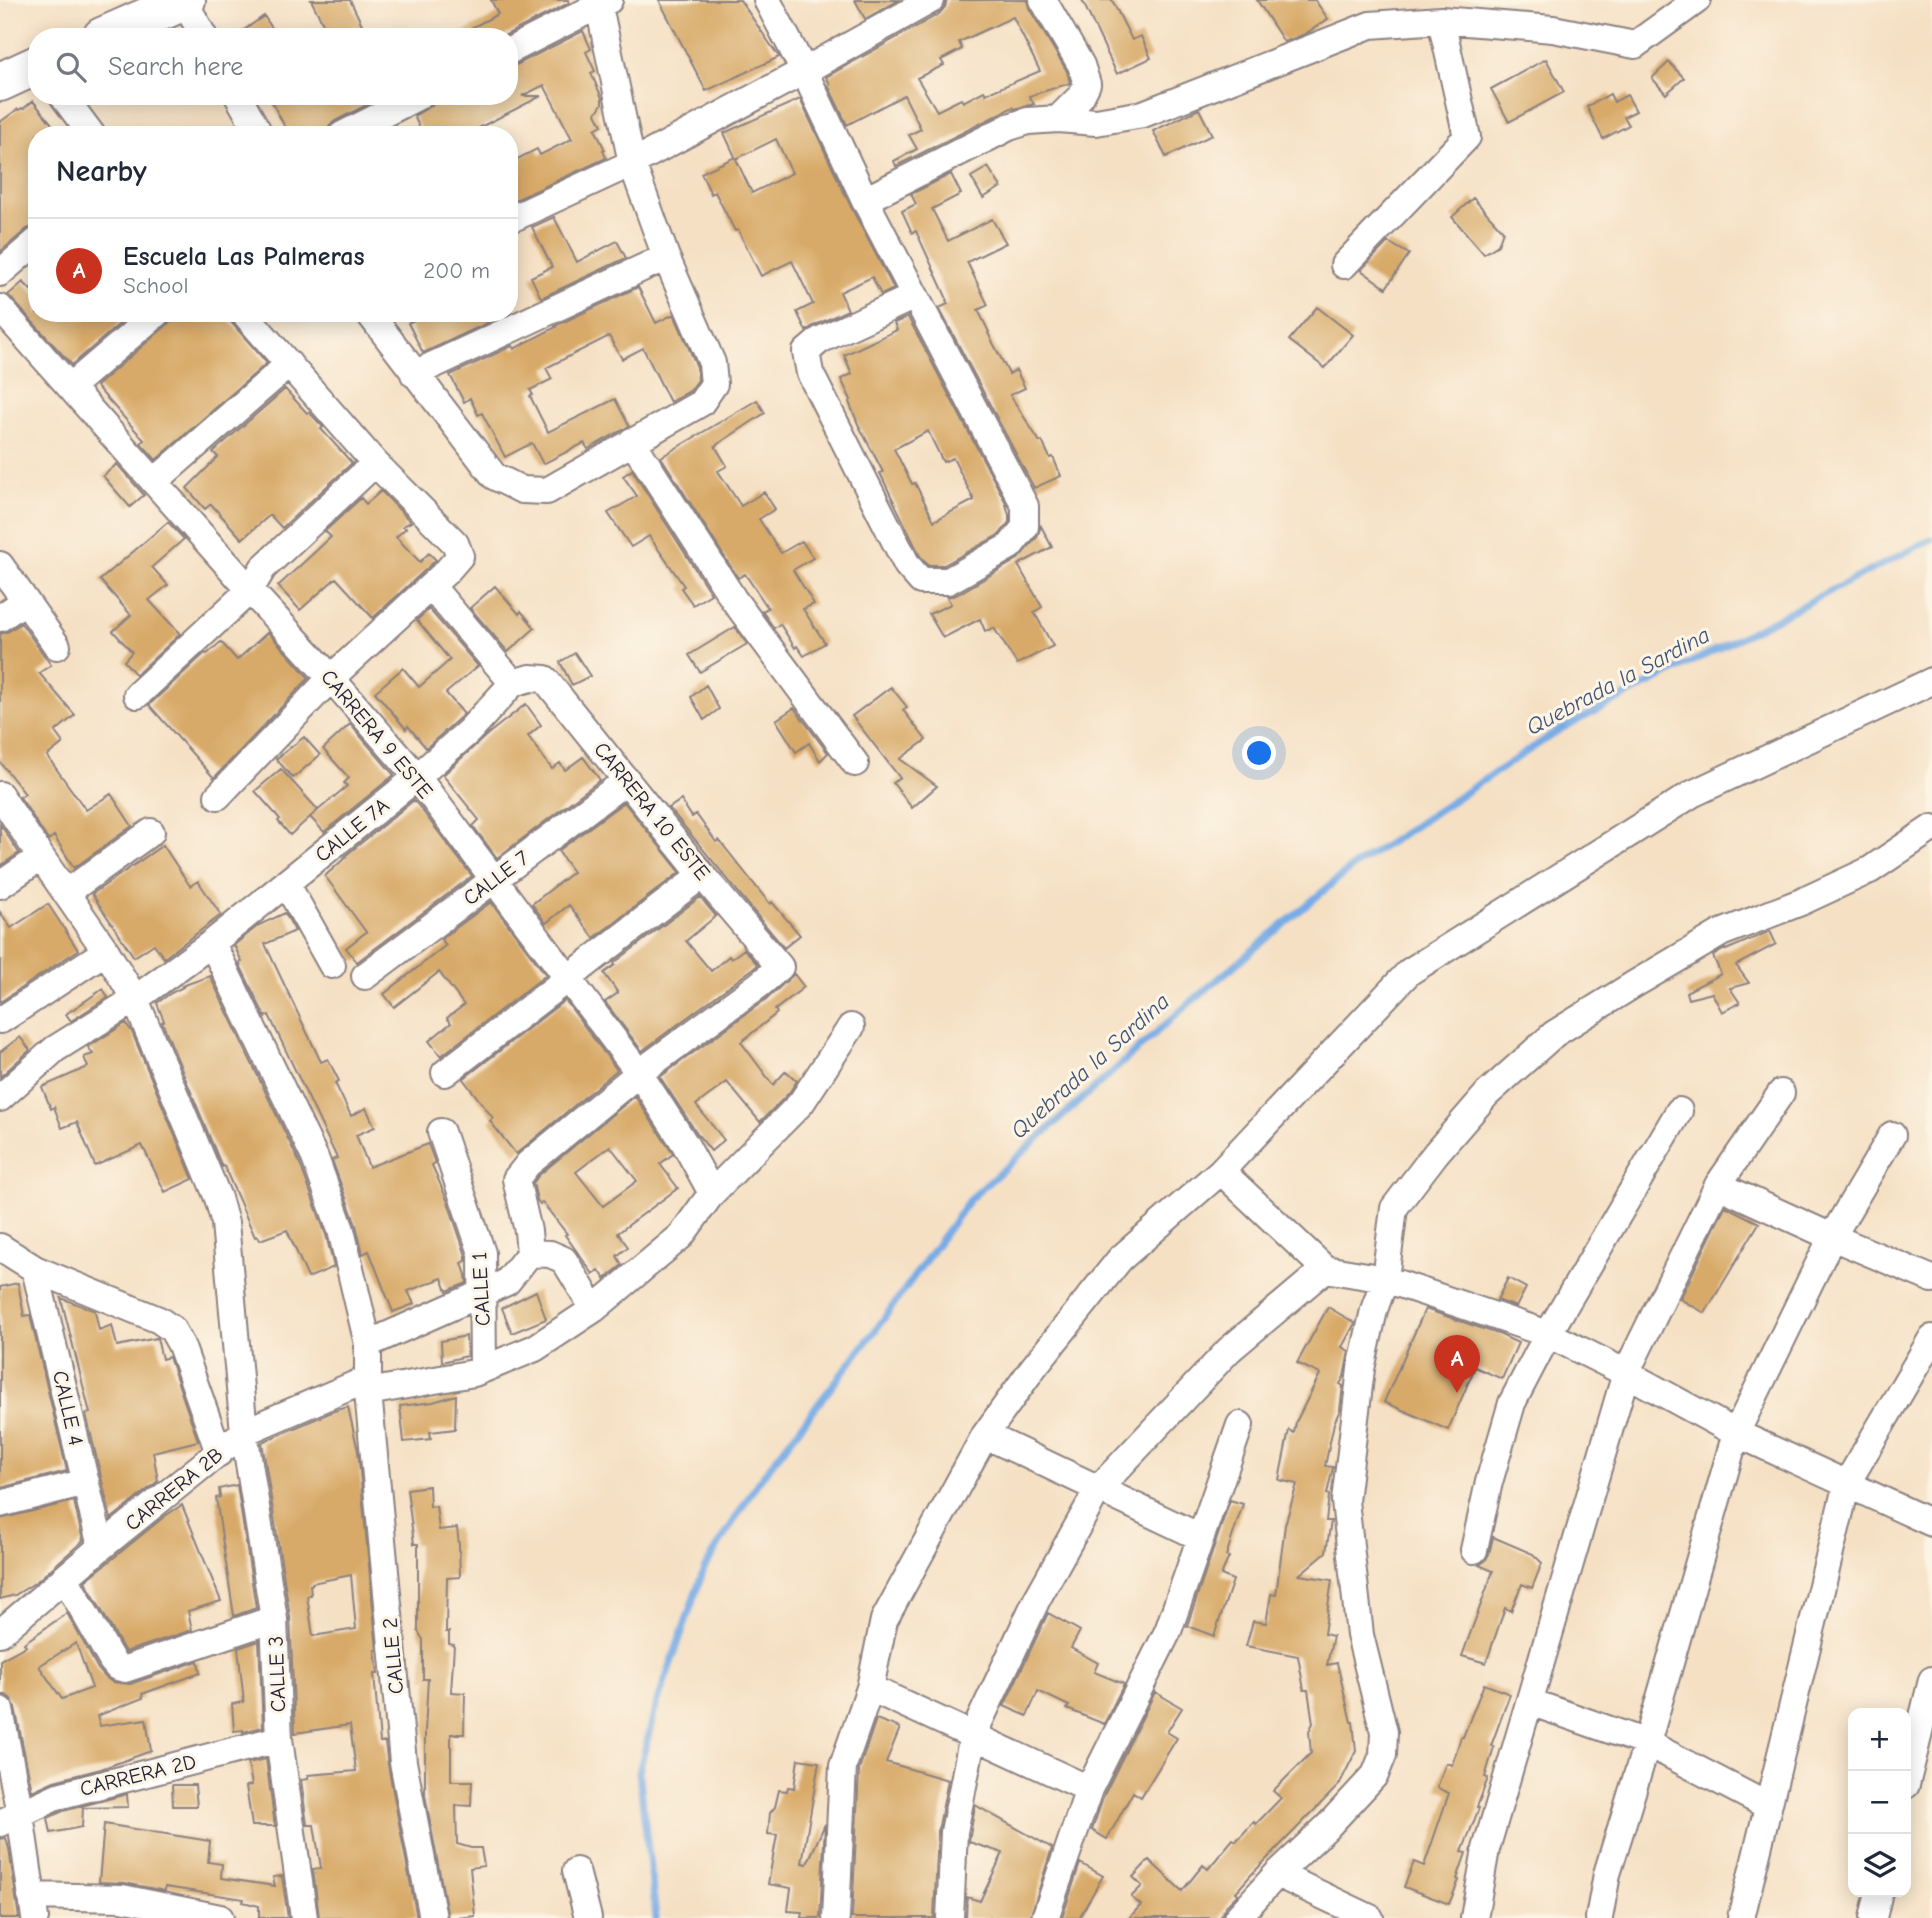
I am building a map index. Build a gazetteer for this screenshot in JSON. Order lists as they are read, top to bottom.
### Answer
{
  "streets": {
    "street": [
      "CARRERA 9 ESTE",
      "CARRERA 10 ESTE",
      "CALLE 7A",
      "CALLE 7",
      "CALLE 1",
      "CALLE 4",
      "CARRERA 2B",
      "CALLE 2",
      "CALLE 3",
      "CARRERA 2D"
    ]
  },
  "crossings": [
    ["CARRERA 9 ESTE", "CARRERA 10 ESTE"],
    ["CARRERA 9 ESTE", "CALLE 7A"],
    ["CARRERA 9 ESTE", "CALLE 7"],
    ["CARRERA 9 ESTE", "CARRERA 2B"],
    ["CARRERA 10 ESTE", "CALLE 7A"],
    ["CARRERA 10 ESTE", "CALLE 7"],
    ["CALLE 7A", "CALLE 2"],
    ["CALLE 7A", "CALLE 3"],
    ["CALLE 1", "CARRERA 2B"],
    ["CALLE 4", "CARRERA 2B"],
    ["CARRERA 2B", "CALLE 2"],
    ["CARRERA 2B", "CALLE 3"],
    ["CALLE 3", "CARRERA 2D"]
  ],
  "water": ["Quebrada la Sardina"],
  "page": {
    "search": "Search here",
    "heading": "Nearby",
    "list": [
      {
        "mark": "A",
        "name": "Escuela Las Palmeras",
        "note": "School",
        "value": "200 m"
      }
    ],
    "pins": "A",
    "map_buttons": ["+", "−"]
  }
}
